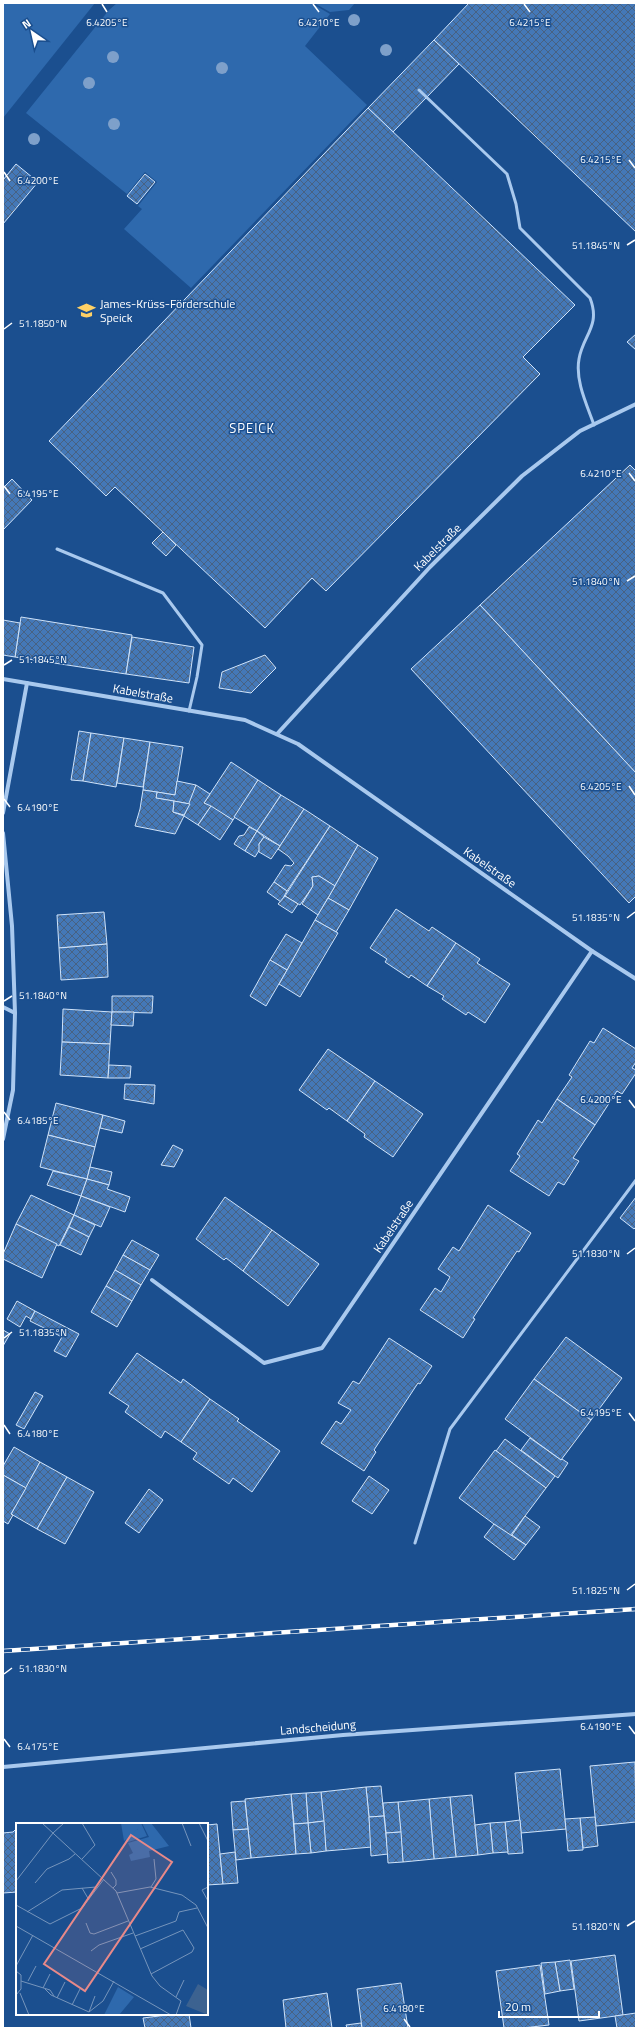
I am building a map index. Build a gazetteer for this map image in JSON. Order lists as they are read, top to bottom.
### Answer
{
  "streets": {
    "street": ["Kabelstraße", "Landscheidung"]
  },
  "districts": ["SPEICK"],
  "places": {
    "school or university": ["James-Krüss-Förderschule Speick"]
  },
  "scale_bar": "20 m",
  "north": "top left",
  "coordinates": [
    "6.4205°E",
    "6.4210°E",
    "6.4215°E",
    "6.4200°E",
    "51.1845°N",
    "51.1850°N",
    "6.4195°E",
    "51.1840°N",
    "6.4190°E",
    "51.1835°N",
    "6.4185°E",
    "51.1830°N",
    "6.4180°E",
    "51.1825°N",
    "6.4175°E",
    "51.1820°N"
  ]
}
